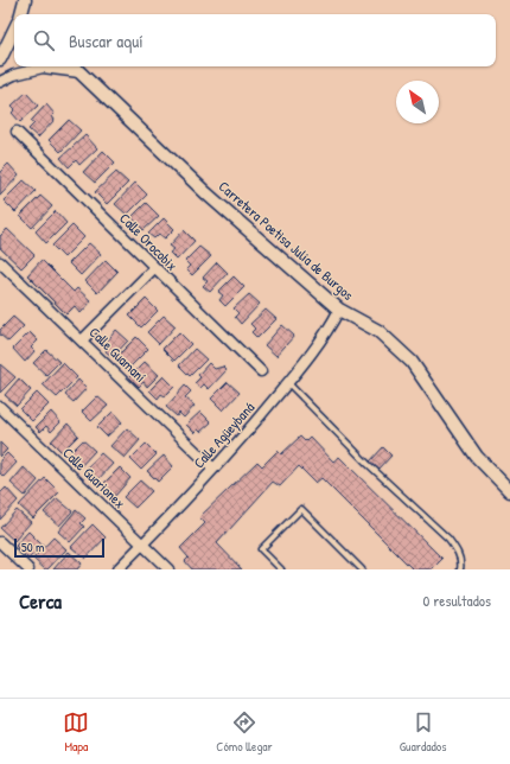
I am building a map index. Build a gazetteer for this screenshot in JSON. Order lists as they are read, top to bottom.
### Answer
{
  "streets": {
    "street": [
      "Carretera Poetisa Julia de Burgos",
      "Calle Orocobix",
      "Calle Guamaní",
      "Calle Agüeybaná",
      "Calle Guarionex"
    ]
  },
  "crossings": [
    ["Carretera Poetisa Julia de Burgos", "Calle Agüeybaná"],
    ["Calle Guamaní", "Calle Agüeybaná"],
    ["Calle Agüeybaná", "Calle Guarionex"]
  ],
  "scale_bar": "50 m",
  "north": "top left",
  "page": {
    "search": "Buscar aquí",
    "scale": "50 m",
    "heading": ["Cerca", "0 resultados"],
    "nav": ["Mapa", "Cómo llegar", "Guardados"]
  }
}
